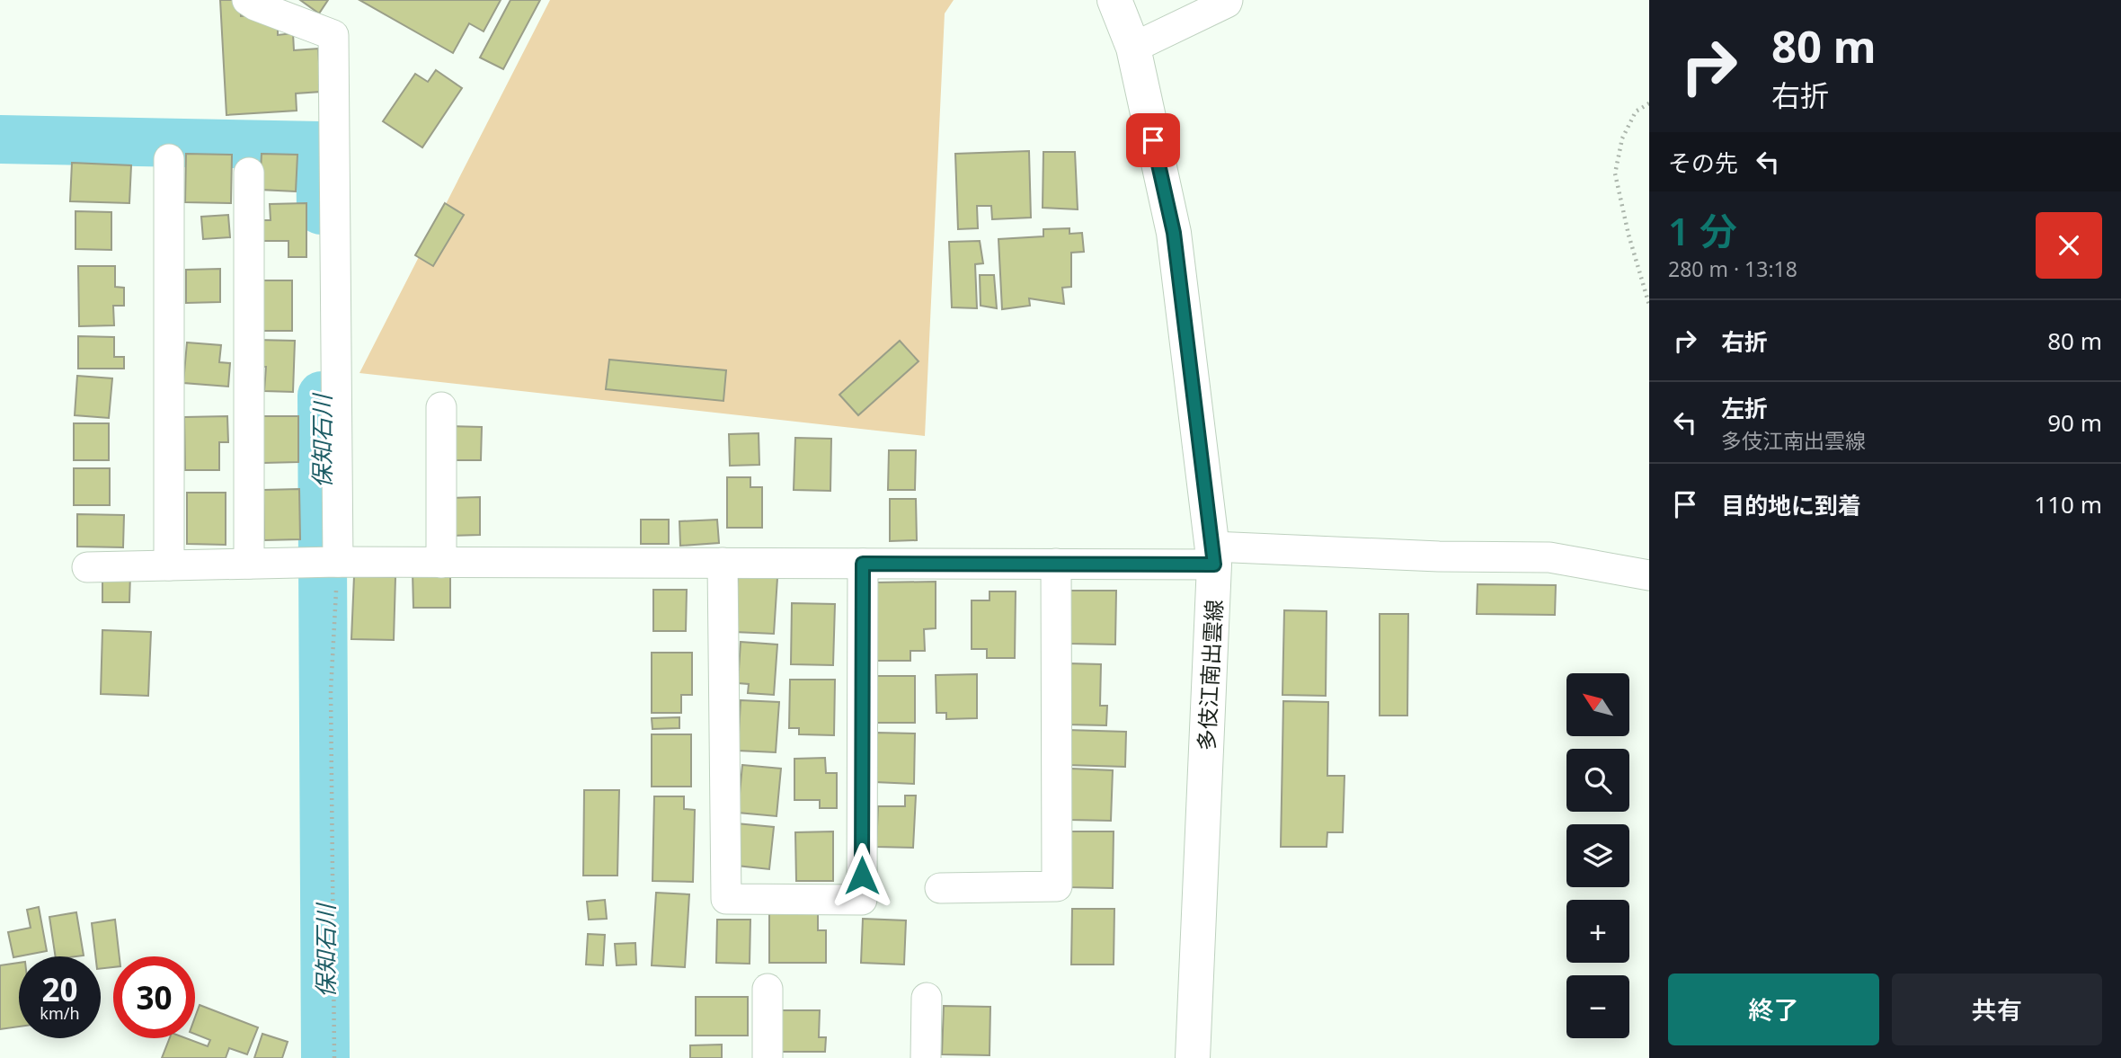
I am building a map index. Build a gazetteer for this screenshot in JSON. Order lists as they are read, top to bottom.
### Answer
{
  "streets": {
    "main road": ["多伎江南出雲線"]
  },
  "water": ["保知石川"],
  "north": "top left",
  "page": {
    "turn": ["80 m", "右折"],
    "then": "その先",
    "heading": ["1 分", "280 m · 13:18"],
    "list": [
      {
        "name": "右折",
        "value": "80 m"
      },
      {
        "name": "左折",
        "note": "多伎江南出雲線",
        "value": "90 m"
      },
      {
        "name": "目的地に到着",
        "value": "110 m"
      }
    ],
    "map_buttons": ["+", "−"],
    "speed": "20 km/h",
    "limit": "30",
    "buttons": ["終了", "共有"]
  }
}
